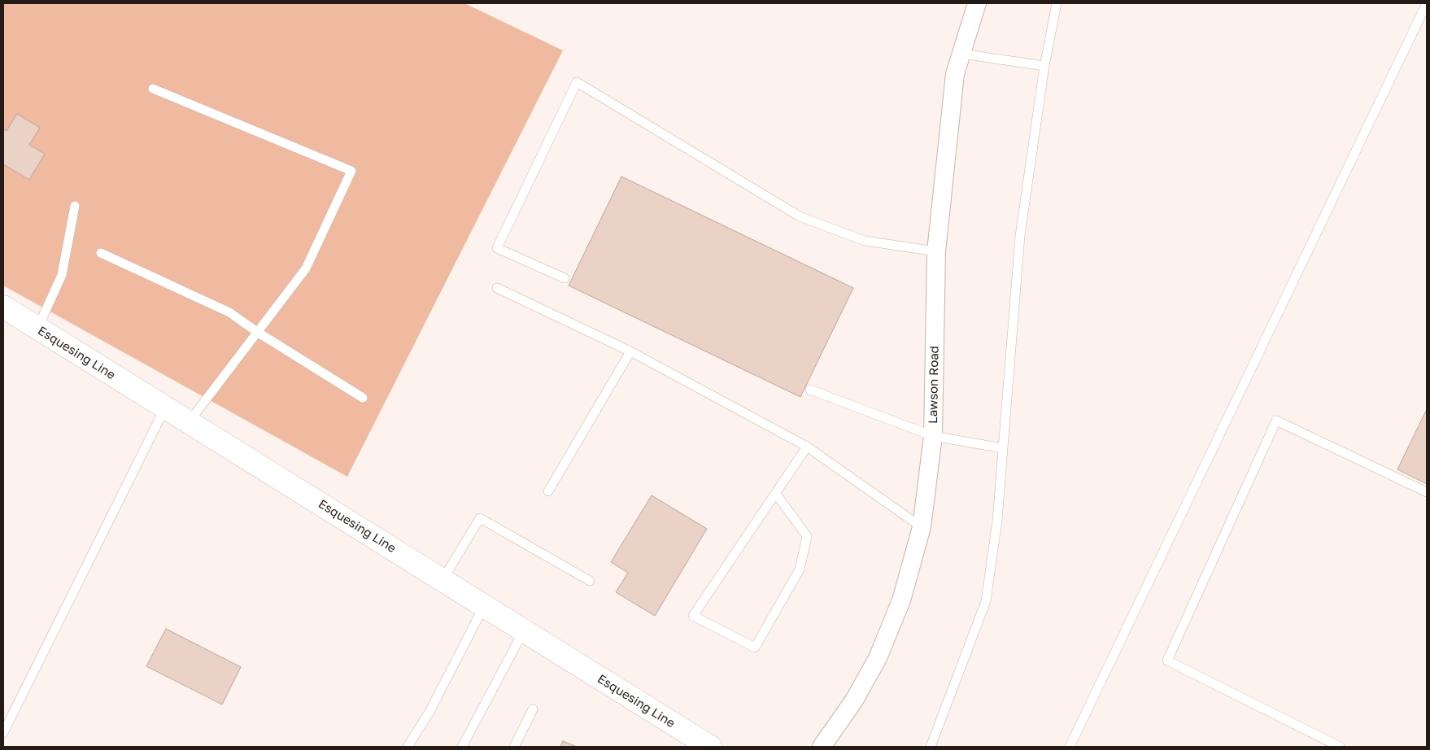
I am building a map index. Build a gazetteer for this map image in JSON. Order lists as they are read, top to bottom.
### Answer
{
  "streets": {
    "street": ["Esquesing Line", "Lawson Road"]
  }
}
